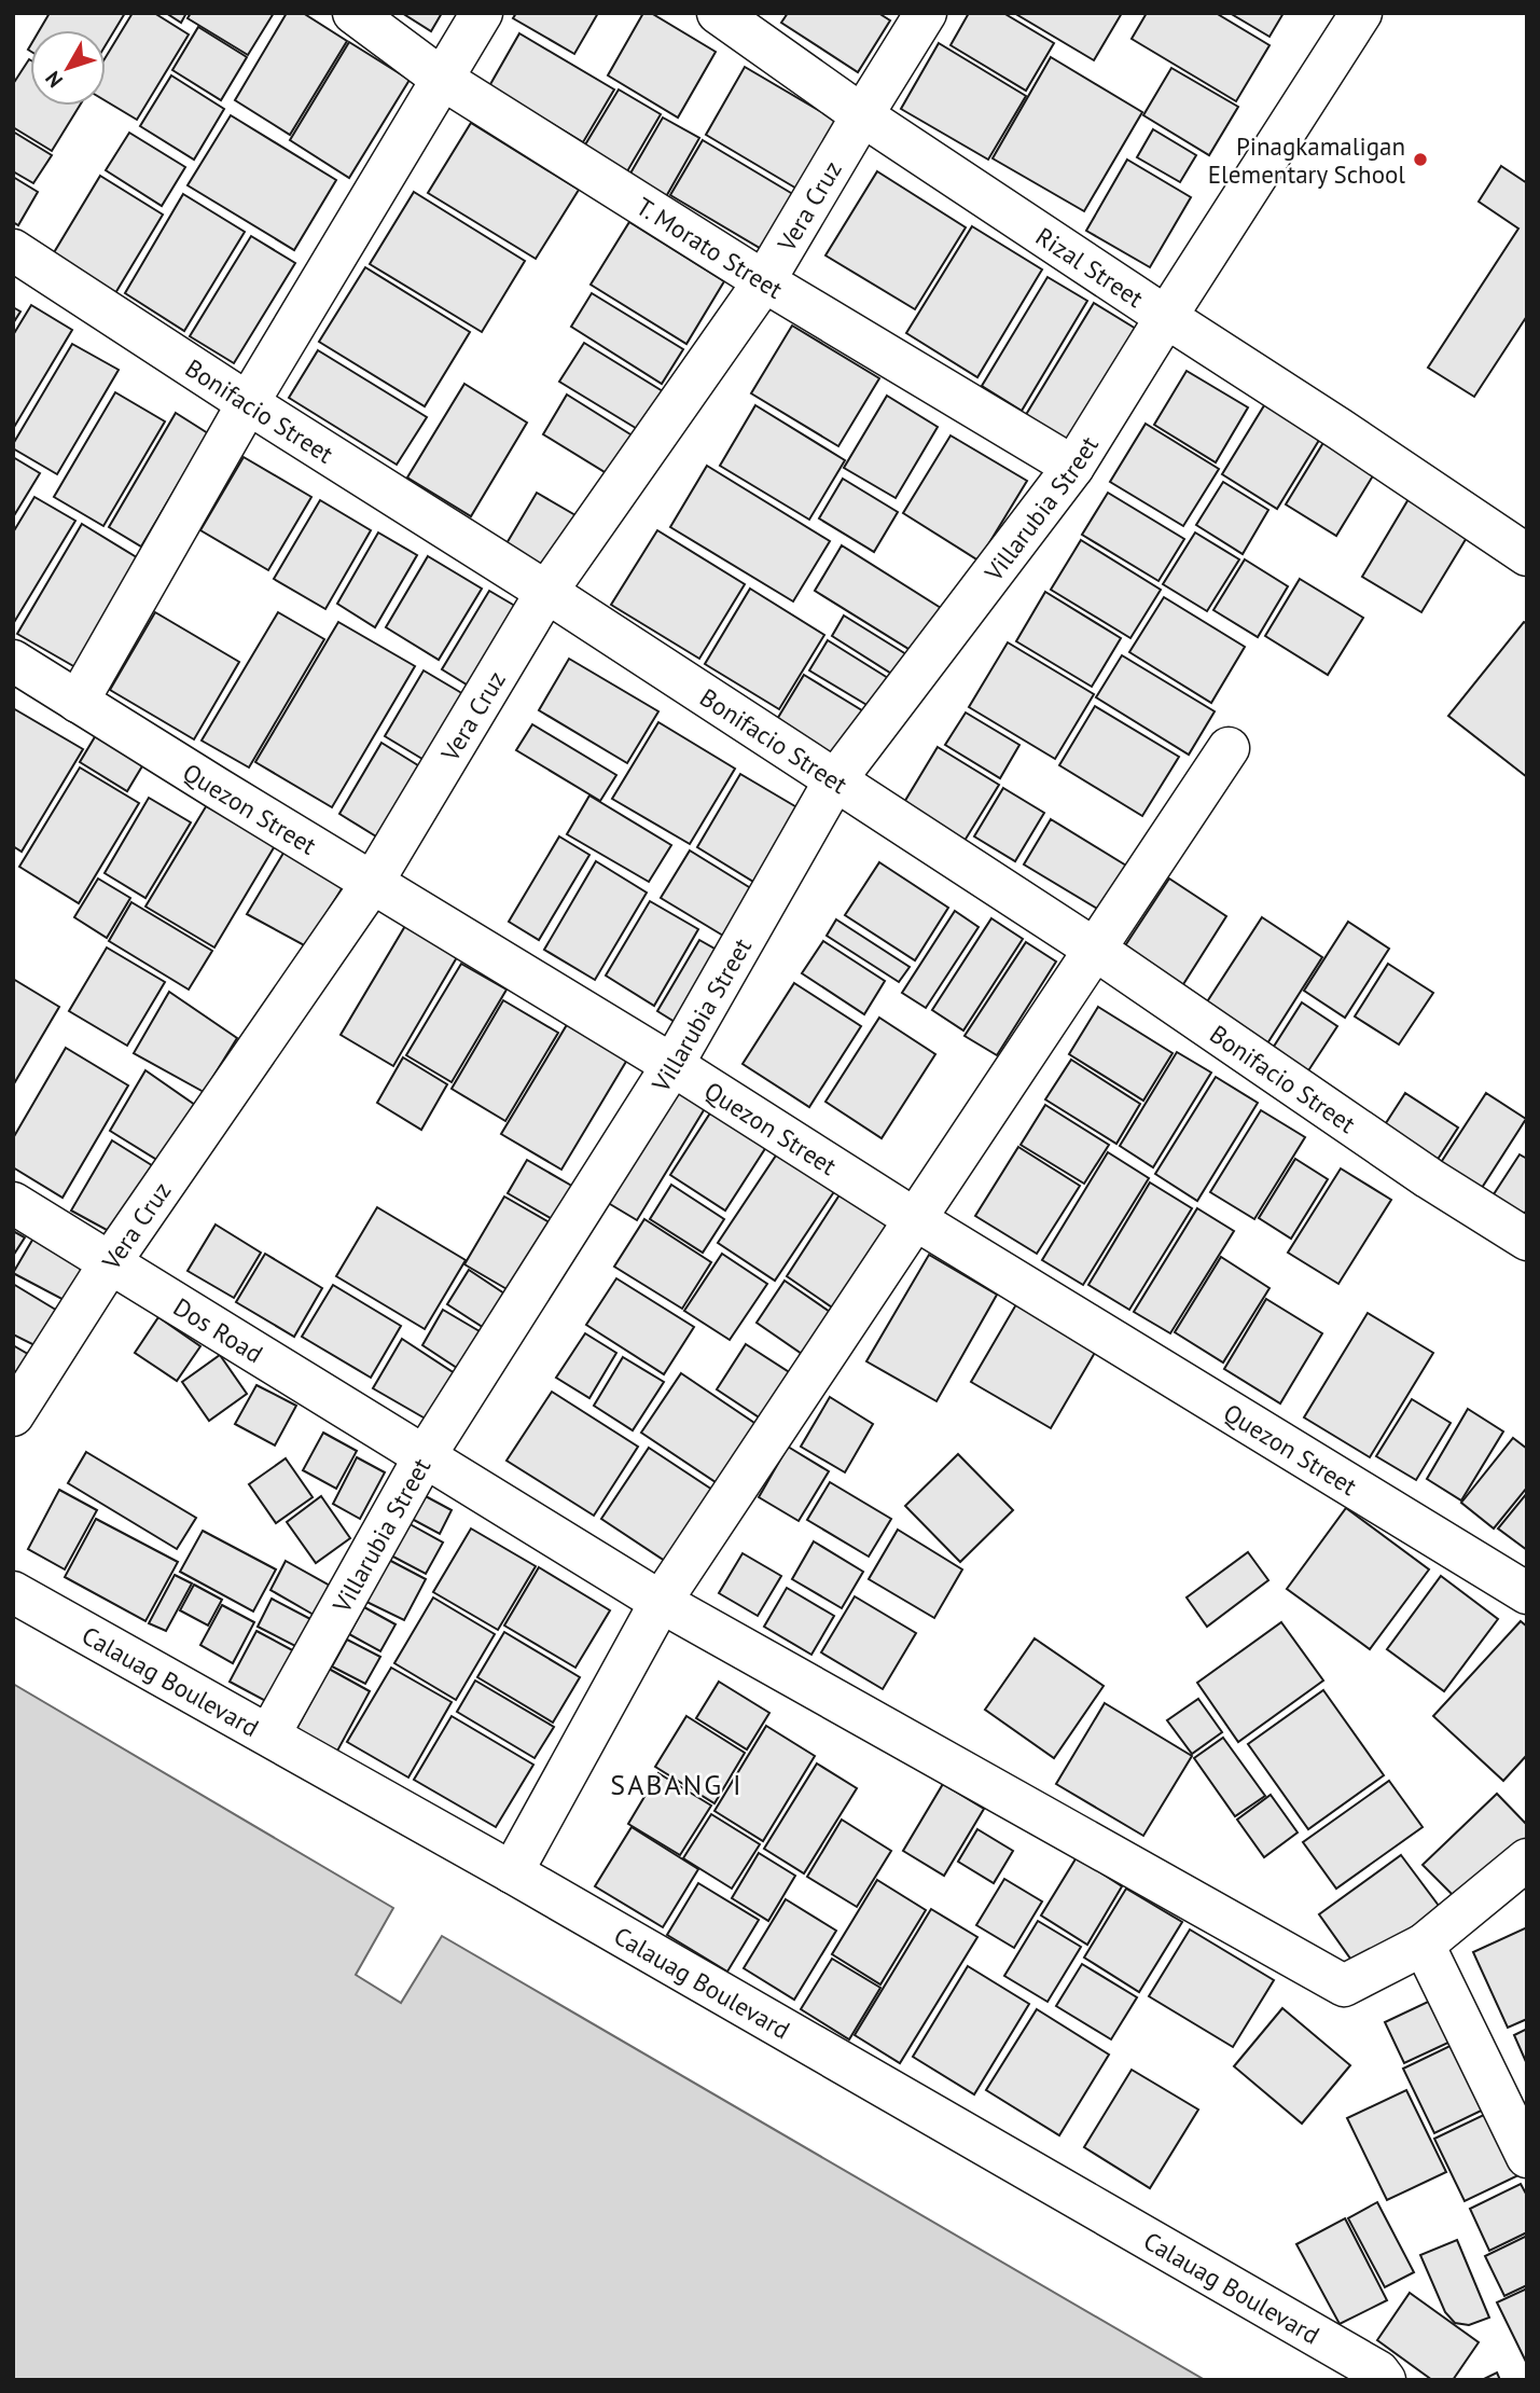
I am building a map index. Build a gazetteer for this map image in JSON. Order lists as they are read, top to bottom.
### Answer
{
  "streets": {
    "street": [
      "Vera Cruz",
      "T. Morato Street",
      "Rizal Street",
      "Bonifacio Street",
      "Villarubia Street",
      "Quezon Street",
      "Dos Road",
      "Calauag Boulevard"
    ]
  },
  "crossings": [
    ["Vera Cruz", "T. Morato Street"],
    ["Vera Cruz", "Rizal Street"],
    ["Vera Cruz", "Bonifacio Street"],
    ["Vera Cruz", "Quezon Street"],
    ["Vera Cruz", "Dos Road"],
    ["T. Morato Street", "Villarubia Street"],
    ["Rizal Street", "Villarubia Street"],
    ["Bonifacio Street", "Villarubia Street"],
    ["Villarubia Street", "Quezon Street"],
    ["Villarubia Street", "Dos Road"],
    ["Villarubia Street", "Calauag Boulevard"]
  ],
  "districts": ["SABANG I"],
  "places": ["Pinagkamaligan Elementary School"],
  "north": "bottom left"
}
